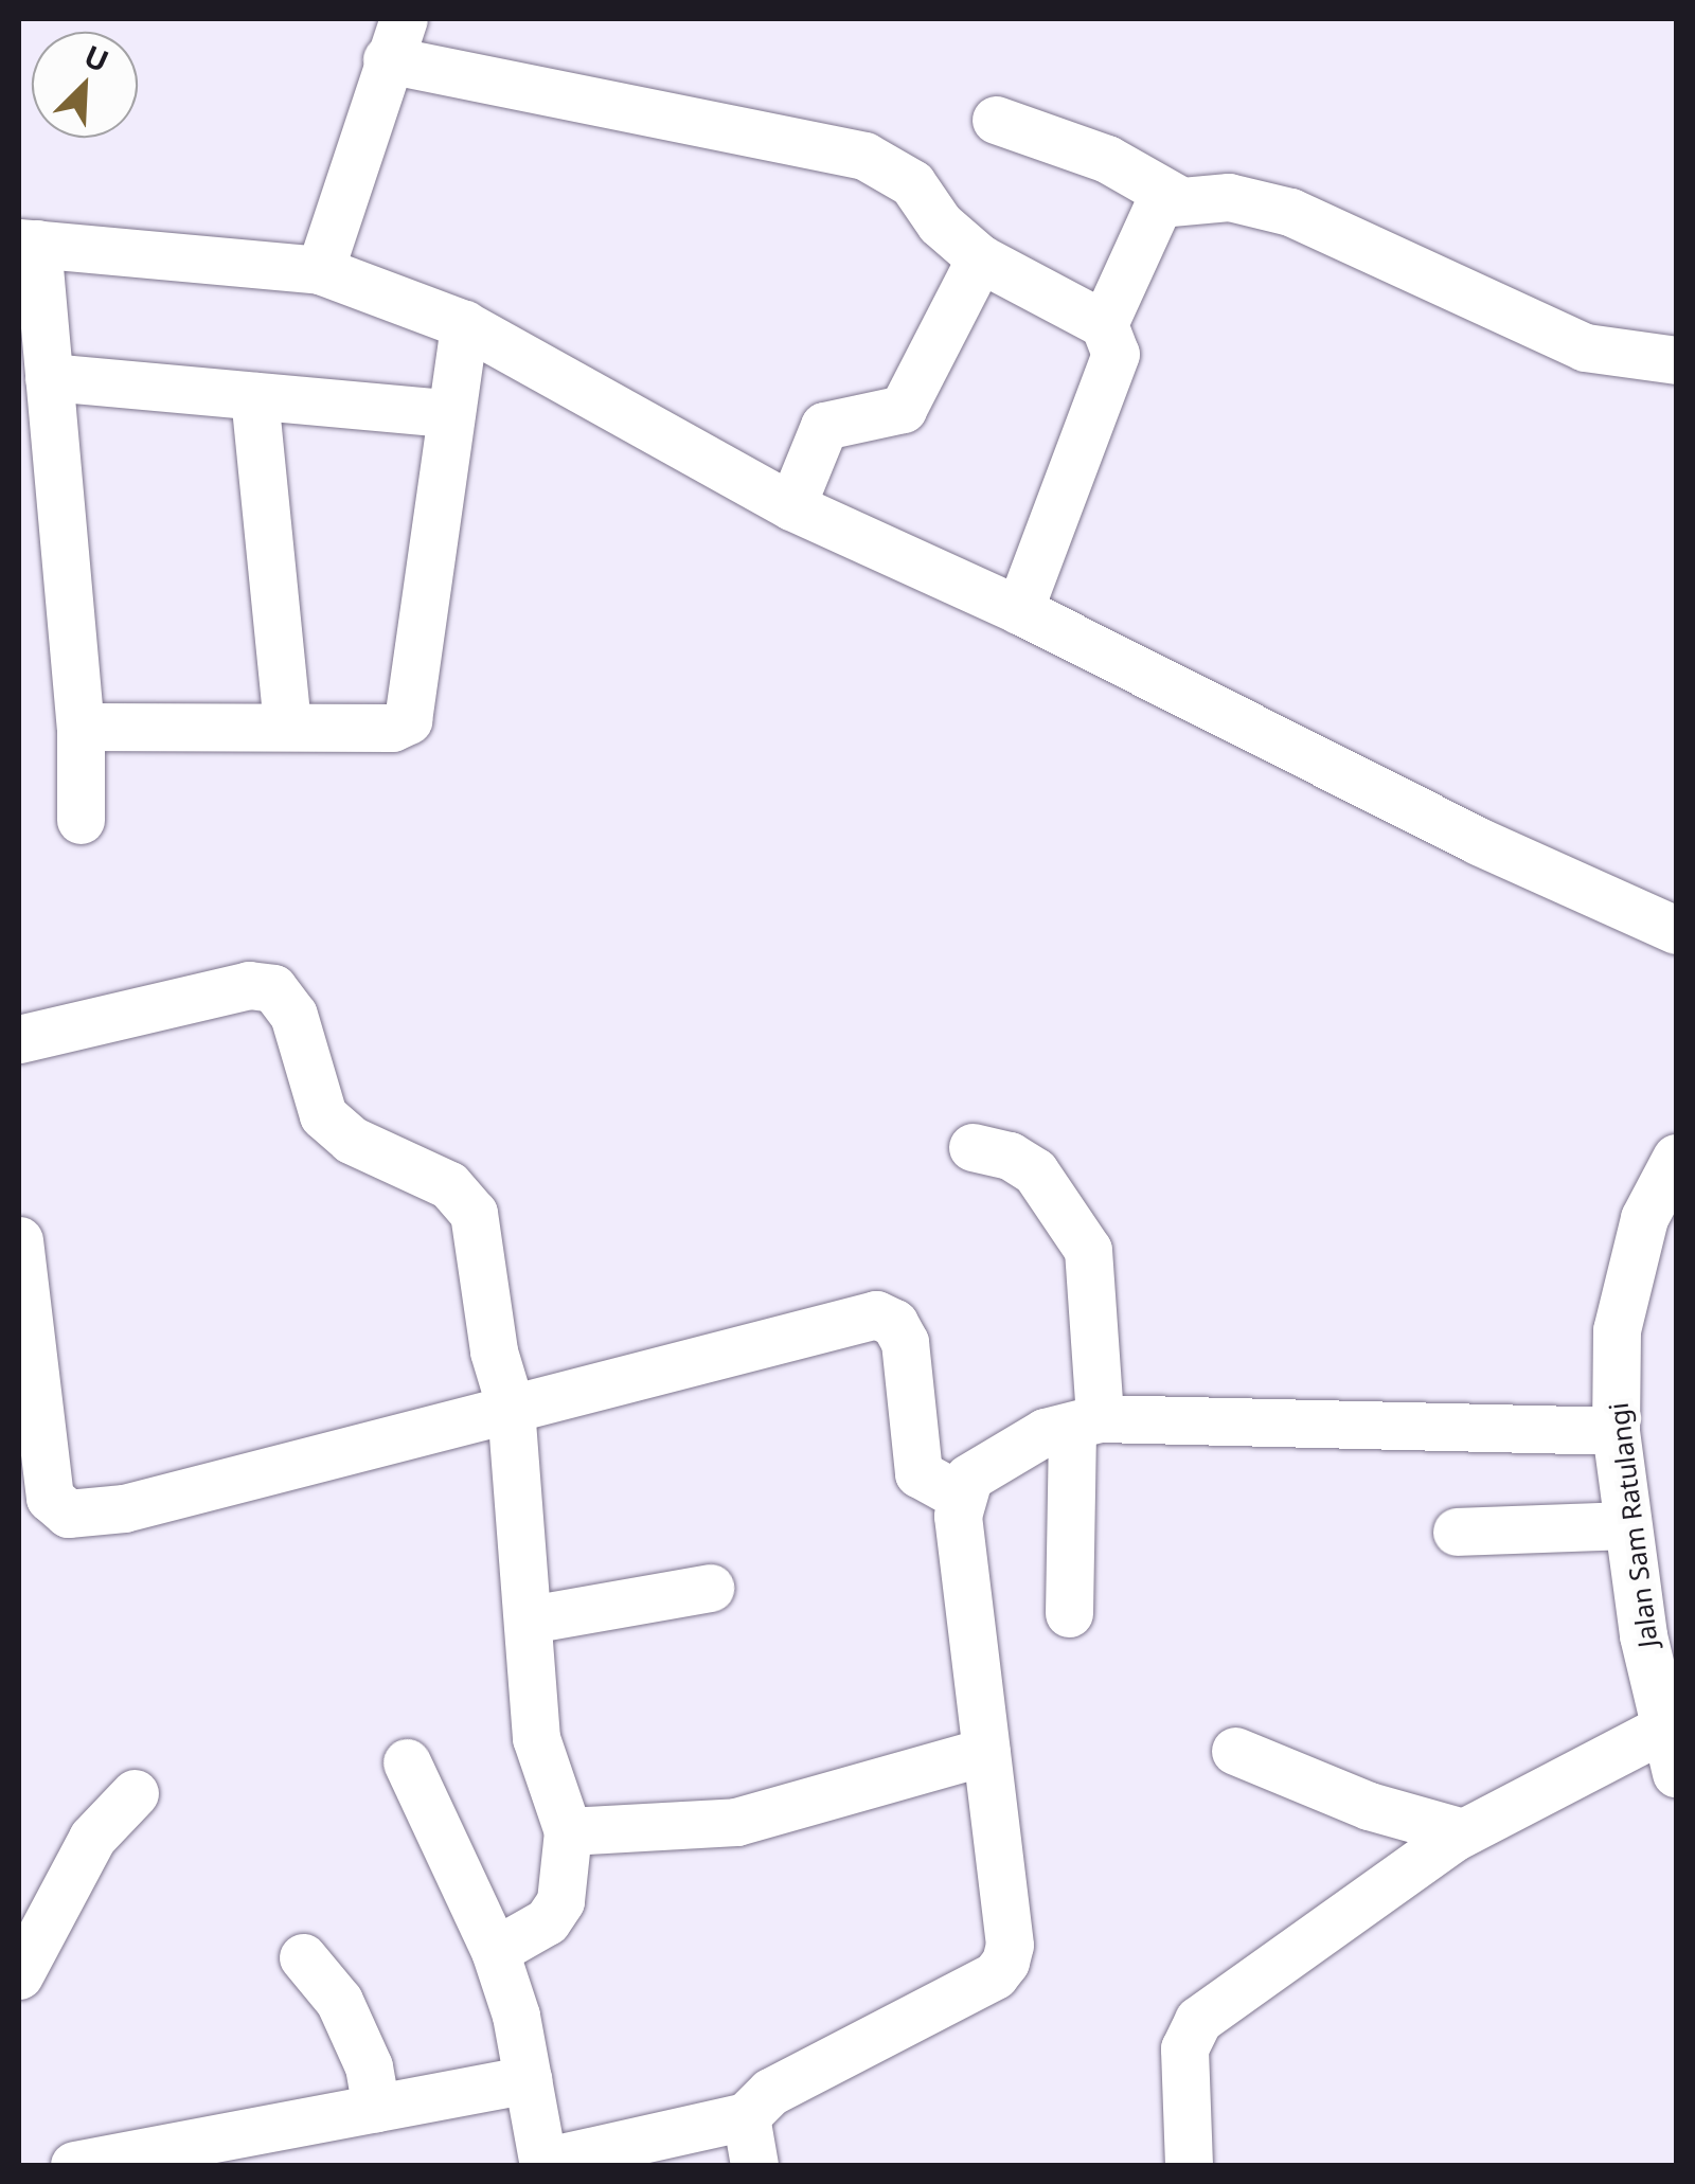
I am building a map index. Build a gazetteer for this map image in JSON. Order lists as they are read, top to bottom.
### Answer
{
  "streets": {
    "street": ["Jalan Sam Ratulangi"]
  },
  "north": "top right"
}
